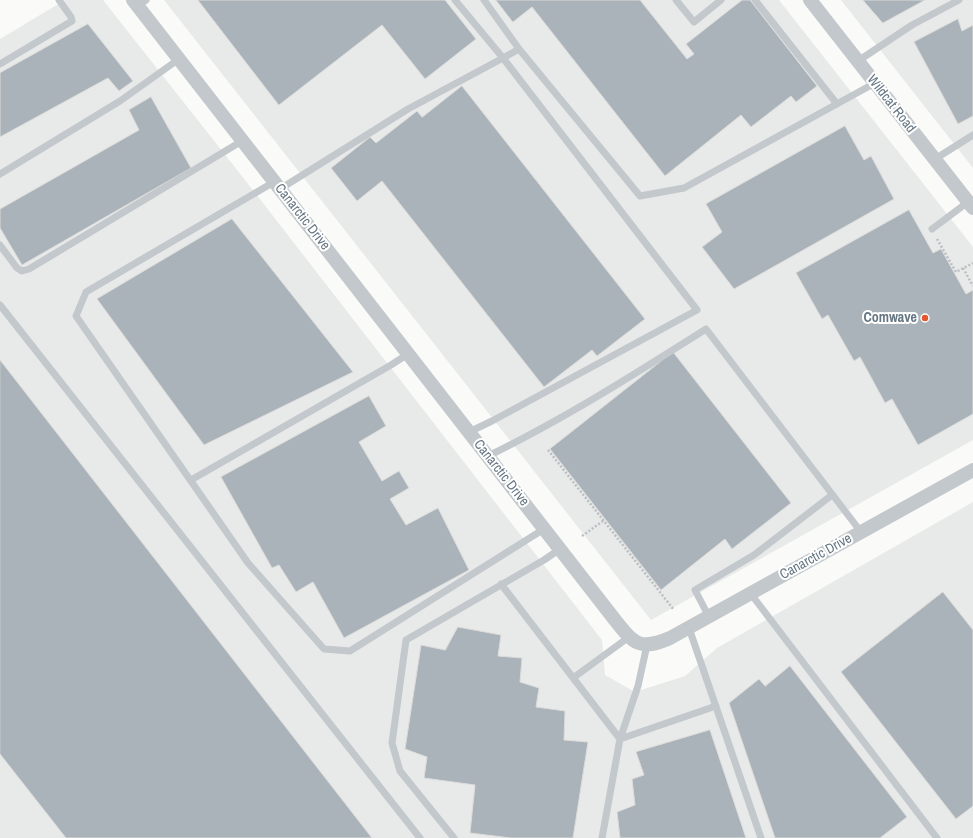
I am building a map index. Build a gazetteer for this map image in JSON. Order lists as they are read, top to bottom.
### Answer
{
  "streets": {
    "street": ["Wildcat Road", "Canarctic Drive"]
  },
  "places": ["Comwave"]
}
